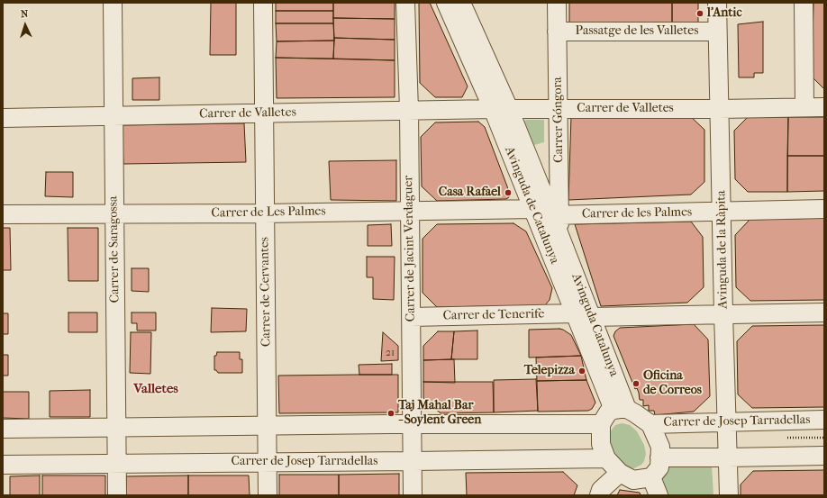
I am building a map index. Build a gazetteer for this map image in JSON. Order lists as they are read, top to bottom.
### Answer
{
  "streets": {
    "street": [
      "Passatge de les Valletes",
      "Carrer de Valletes",
      "Carrer Góngora",
      "Avinguda de Catalunya",
      "Carrer de Les Palmes",
      "Carrer de les Palmes",
      "Carrer de Jacint Verdaguer",
      "Carrer de Saragossa",
      "Avinguda de la Ràpita",
      "Carrer de Cervantes",
      "Carrer de Tenerife",
      "Avinguda Catalunya",
      "Carrer de Josep Tarradellas"
    ]
  },
  "crossings": [
    ["Passatge de les Valletes", "Carrer Góngora"],
    ["Passatge de les Valletes", "Avinguda de la Ràpita"],
    ["Carrer de Valletes", "Carrer Góngora"],
    ["Carrer de Valletes", "Avinguda de Catalunya"],
    ["Carrer de Valletes", "Carrer de Jacint Verdaguer"],
    ["Carrer de Valletes", "Carrer de Saragossa"],
    ["Carrer de Valletes", "Avinguda de la Ràpita"],
    ["Carrer de Valletes", "Carrer de Cervantes"],
    ["Carrer Góngora", "Carrer de les Palmes"],
    ["Carrer Góngora", "Avinguda Catalunya"],
    ["Avinguda de Catalunya", "Carrer de Les Palmes"],
    ["Avinguda de Catalunya", "Carrer de Tenerife"],
    ["Avinguda de Catalunya", "Avinguda Catalunya"],
    ["Avinguda de Catalunya", "Carrer de Josep Tarradellas"],
    ["Carrer de Les Palmes", "Carrer de Jacint Verdaguer"],
    ["Carrer de Les Palmes", "Carrer de Saragossa"],
    ["Carrer de Les Palmes", "Carrer de Cervantes"],
    ["Carrer de les Palmes", "Avinguda de la Ràpita"],
    ["Carrer de Jacint Verdaguer", "Carrer de Tenerife"],
    ["Carrer de Jacint Verdaguer", "Carrer de Josep Tarradellas"],
    ["Carrer de Saragossa", "Carrer de Josep Tarradellas"],
    ["Avinguda de la Ràpita", "Carrer de Tenerife"],
    ["Avinguda de la Ràpita", "Carrer de Josep Tarradellas"],
    ["Carrer de Cervantes", "Carrer de Josep Tarradellas"],
    ["Carrer de Tenerife", "Avinguda Catalunya"]
  ],
  "districts": ["Valletes"],
  "places": [
    "l'Antic",
    "Casa Rafael",
    "Telepizza",
    "Oficina de Correos",
    "Taj Mahal Bar - Soylent Green"
  ],
  "house_numbers": ["21"],
  "north": "top"
}
